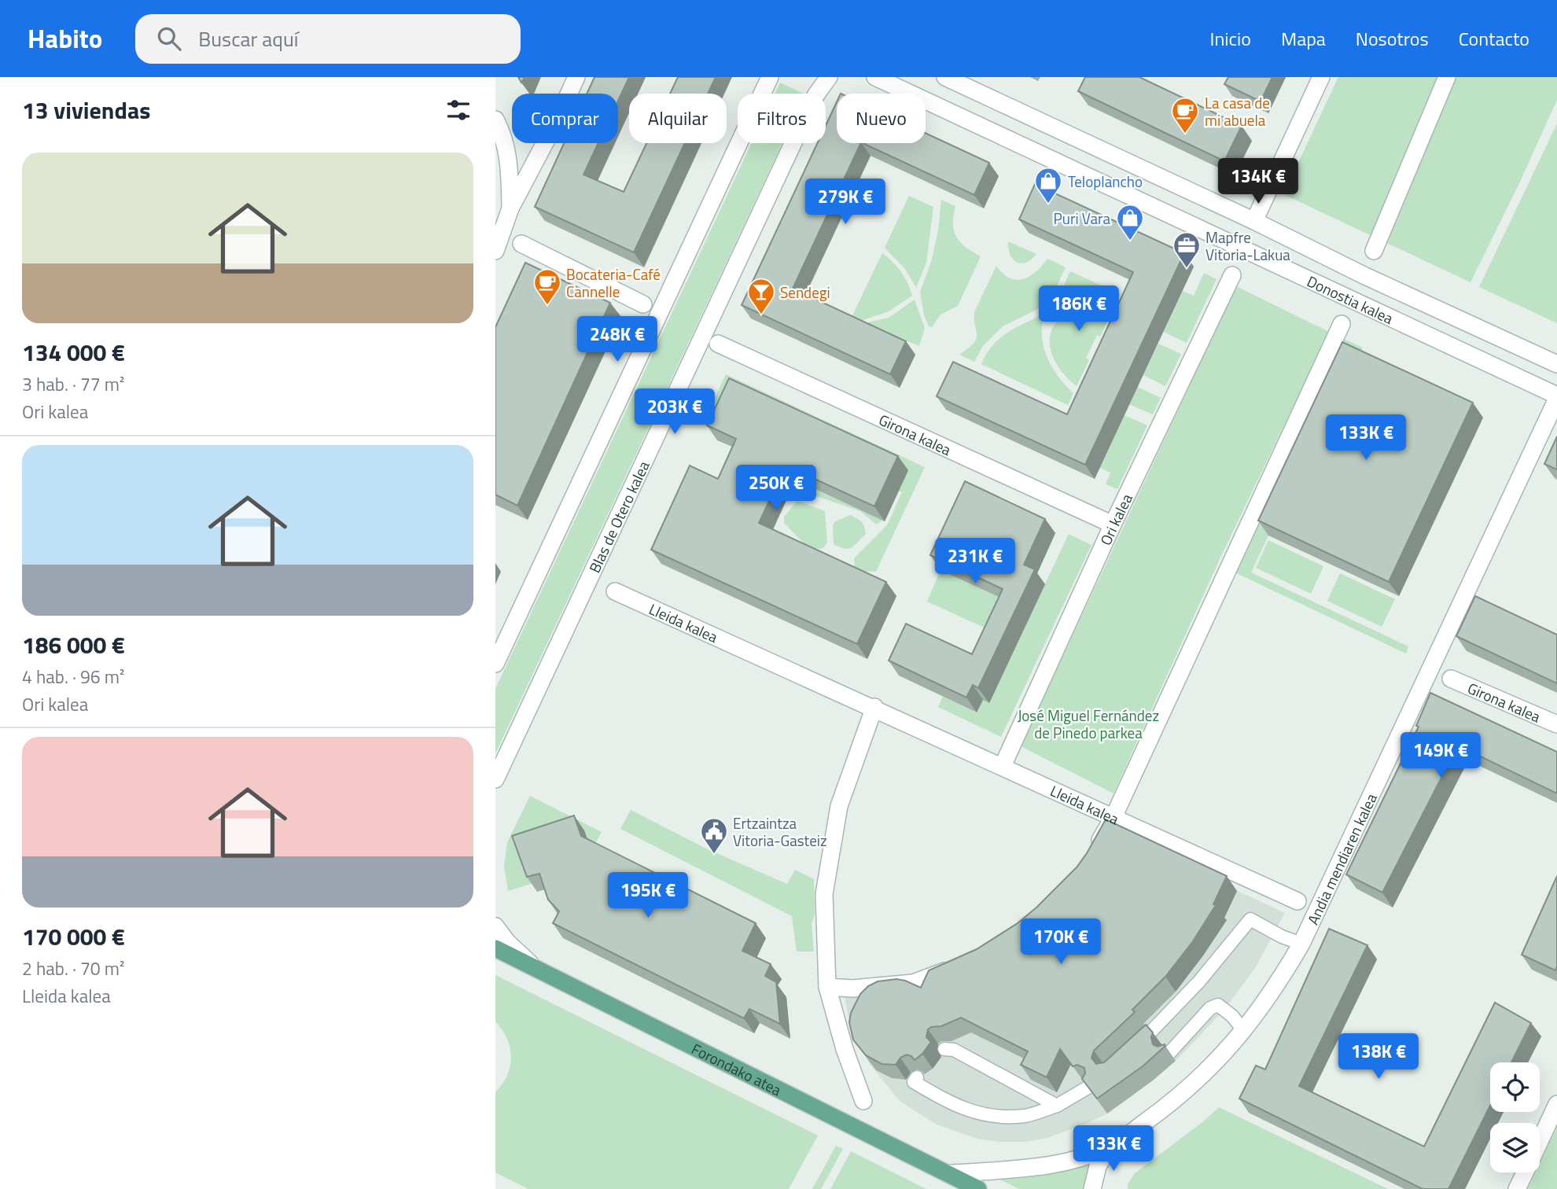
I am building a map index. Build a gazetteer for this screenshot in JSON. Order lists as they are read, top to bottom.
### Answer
{
  "streets": {
    "main road": ["Forondako atea"],
    "street": [
      "Donostia kalea",
      "Girona kalea",
      "Blas de Otero kalea",
      "Ori kalea",
      "Lleida kalea",
      "Andia mendiaren kalea"
    ]
  },
  "crossings": [
    ["Donostia kalea", "Andia mendiaren kalea"],
    ["Girona kalea", "Ori kalea"],
    ["Ori kalea", "Lleida kalea"],
    ["Andia mendiaren kalea", "Forondako atea"]
  ],
  "parks": ["José Miguel Fernández de Pinedo parkea"],
  "places": {
    "cafe": ["La casa de mi abuela", "Bocateria-Café Cannelle"],
    "shop": ["Teloplancho", "Puri Vara"],
    "office": ["Mapfre Vitoria-Lakua"],
    "bar": ["Sendegi"],
    "public building": ["Ertzaintza Vitoria-Gasteiz"]
  },
  "page": {
    "header": "Habito",
    "search": "Buscar aquí",
    "nav": [
      "Inicio",
      "Mapa",
      "Nosotros",
      "Contacto"
    ],
    "heading": "13 viviendas",
    "chip": [
      "Comprar",
      "Alquilar",
      "Filtros",
      "Nuevo"
    ],
    "list": [
      {
        "name": "134 000 €",
        "note": "3 hab. · 77 m² · Ori kalea"
      },
      {
        "name": "186 000 €",
        "note": "4 hab. · 96 m² · Ori kalea"
      },
      {
        "name": "170 000 €",
        "note": "2 hab. · 70 m² · Lleida kalea"
      }
    ],
    "price": [
      "134K €",
      "279K €",
      "186K €",
      "248K €",
      "203K €",
      "133K €",
      "250K €",
      "231K €",
      "149K €",
      "195K €",
      "170K €",
      "138K €",
      "133K €"
    ]
  }
}
